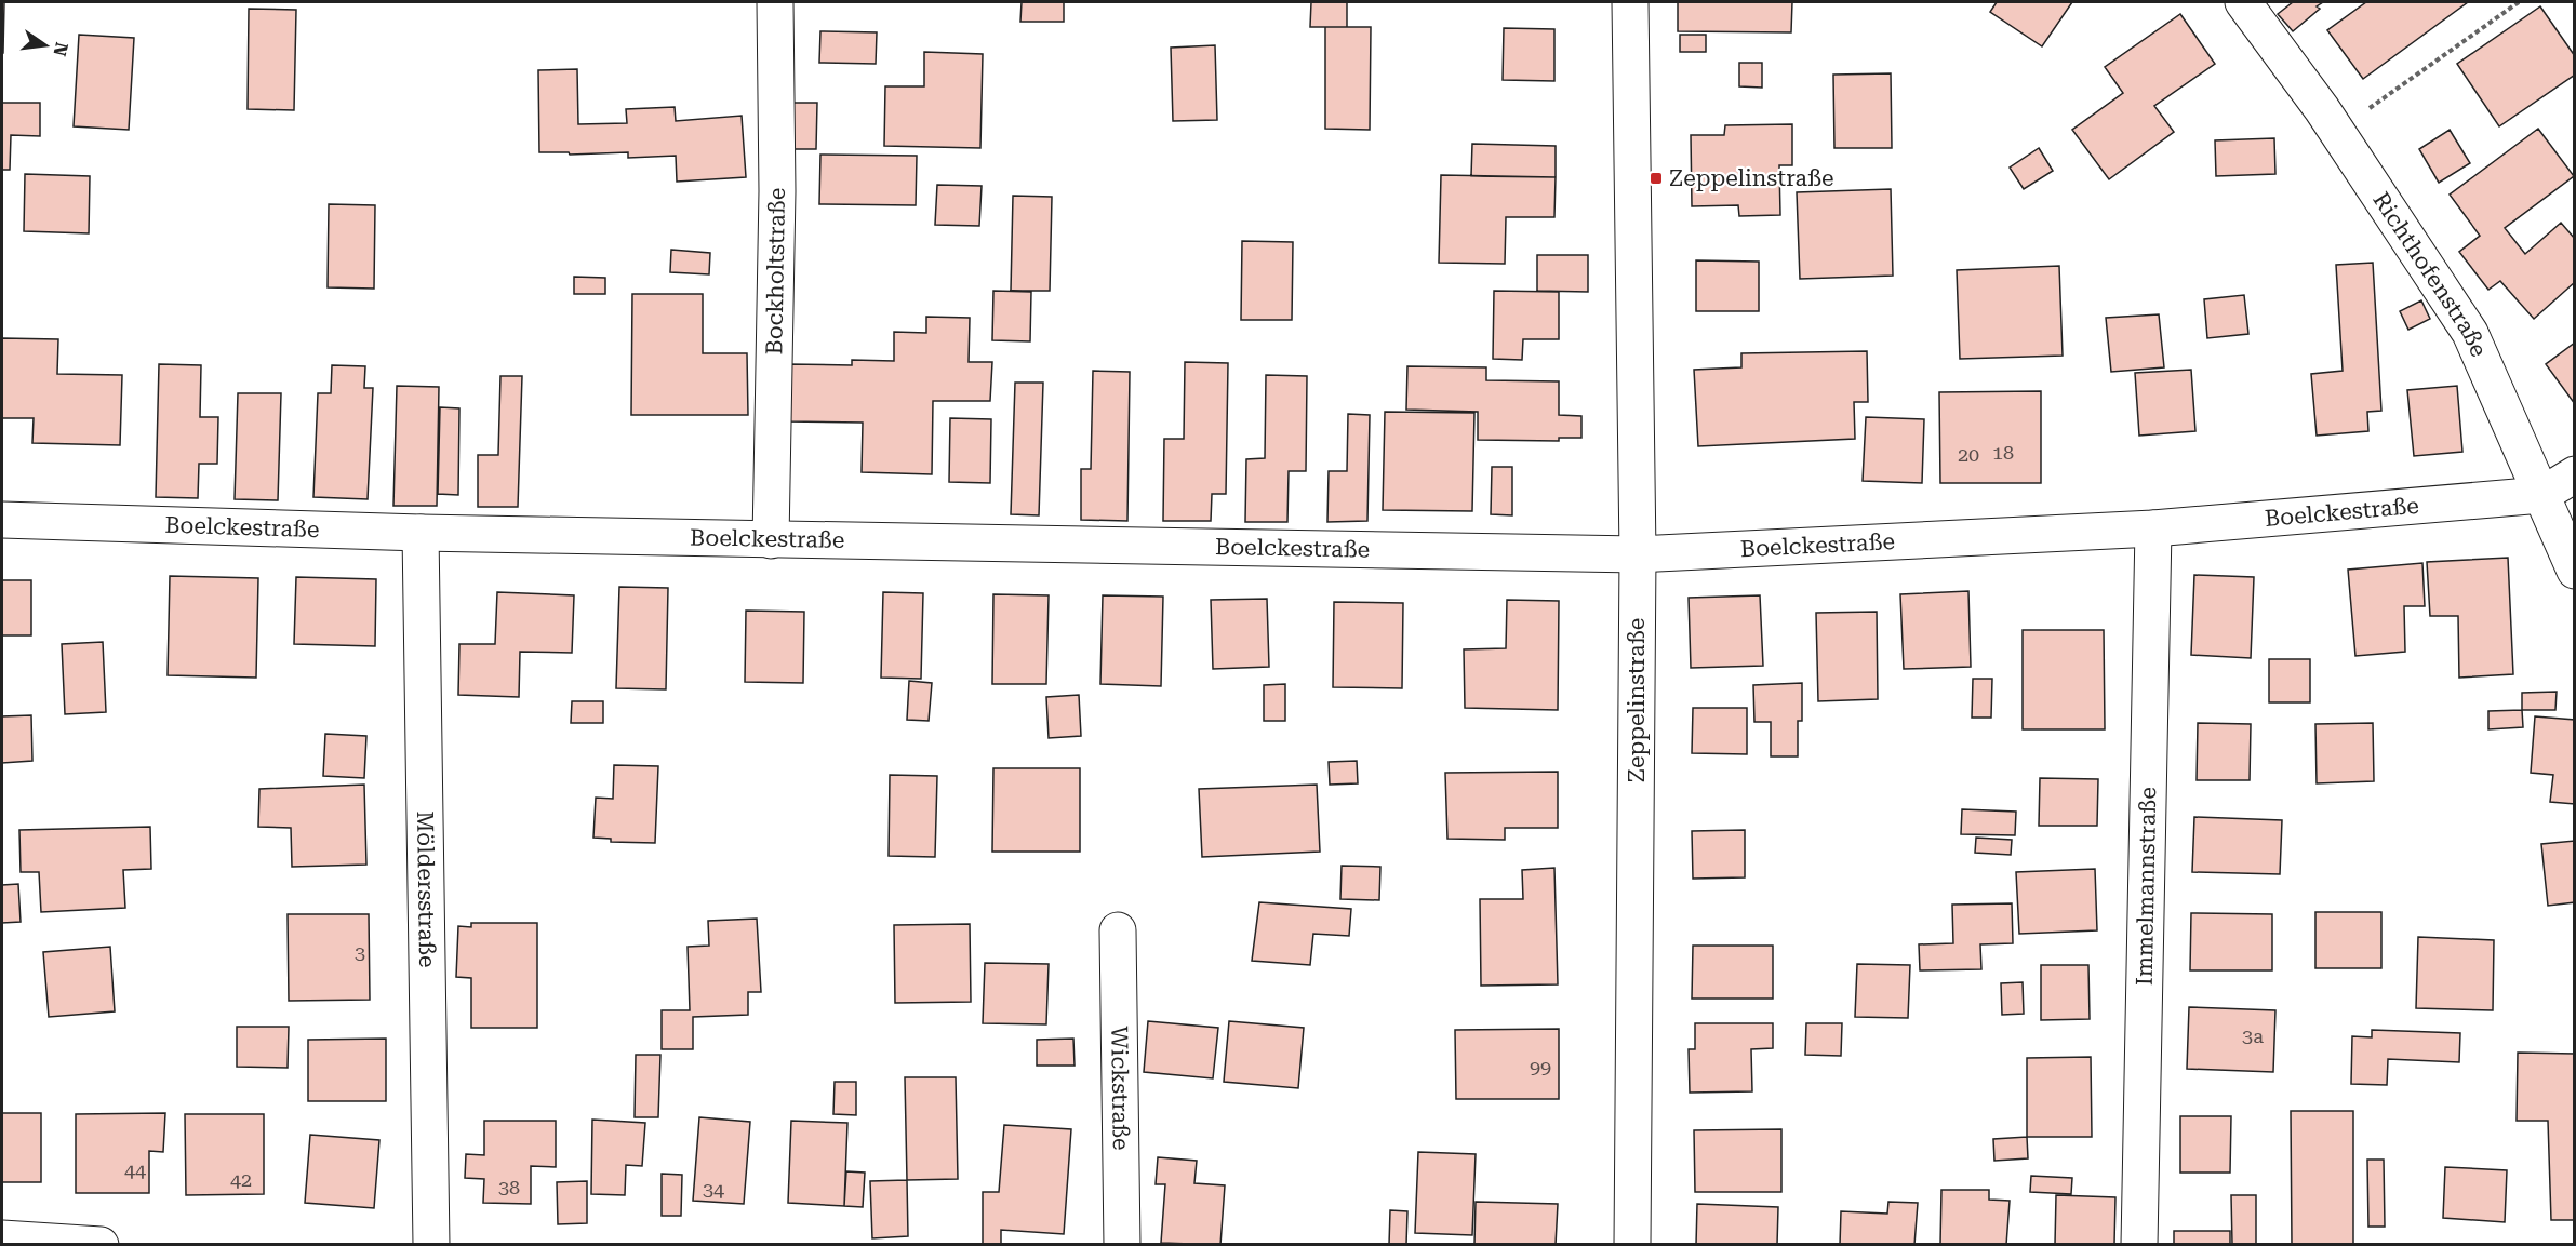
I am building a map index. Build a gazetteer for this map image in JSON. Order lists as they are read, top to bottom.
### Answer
{
  "streets": {
    "street": [
      "Bockholtstraße",
      "Richthofenstraße",
      "Boelckestraße",
      "Zeppelinstraße",
      "Immelmannstraße",
      "Möldersstraße",
      "Wickstraße"
    ]
  },
  "crossings": [
    ["Bockholtstraße", "Boelckestraße"],
    ["Richthofenstraße", "Boelckestraße"],
    ["Boelckestraße", "Zeppelinstraße"],
    ["Boelckestraße", "Immelmannstraße"],
    ["Boelckestraße", "Möldersstraße"]
  ],
  "places": {
    "transit": ["Zeppelinstraße"]
  },
  "house_numbers": [
    "18",
    "20",
    "3",
    "3a",
    "99",
    "44",
    "42",
    "38",
    "34"
  ],
  "north": "right"
}
